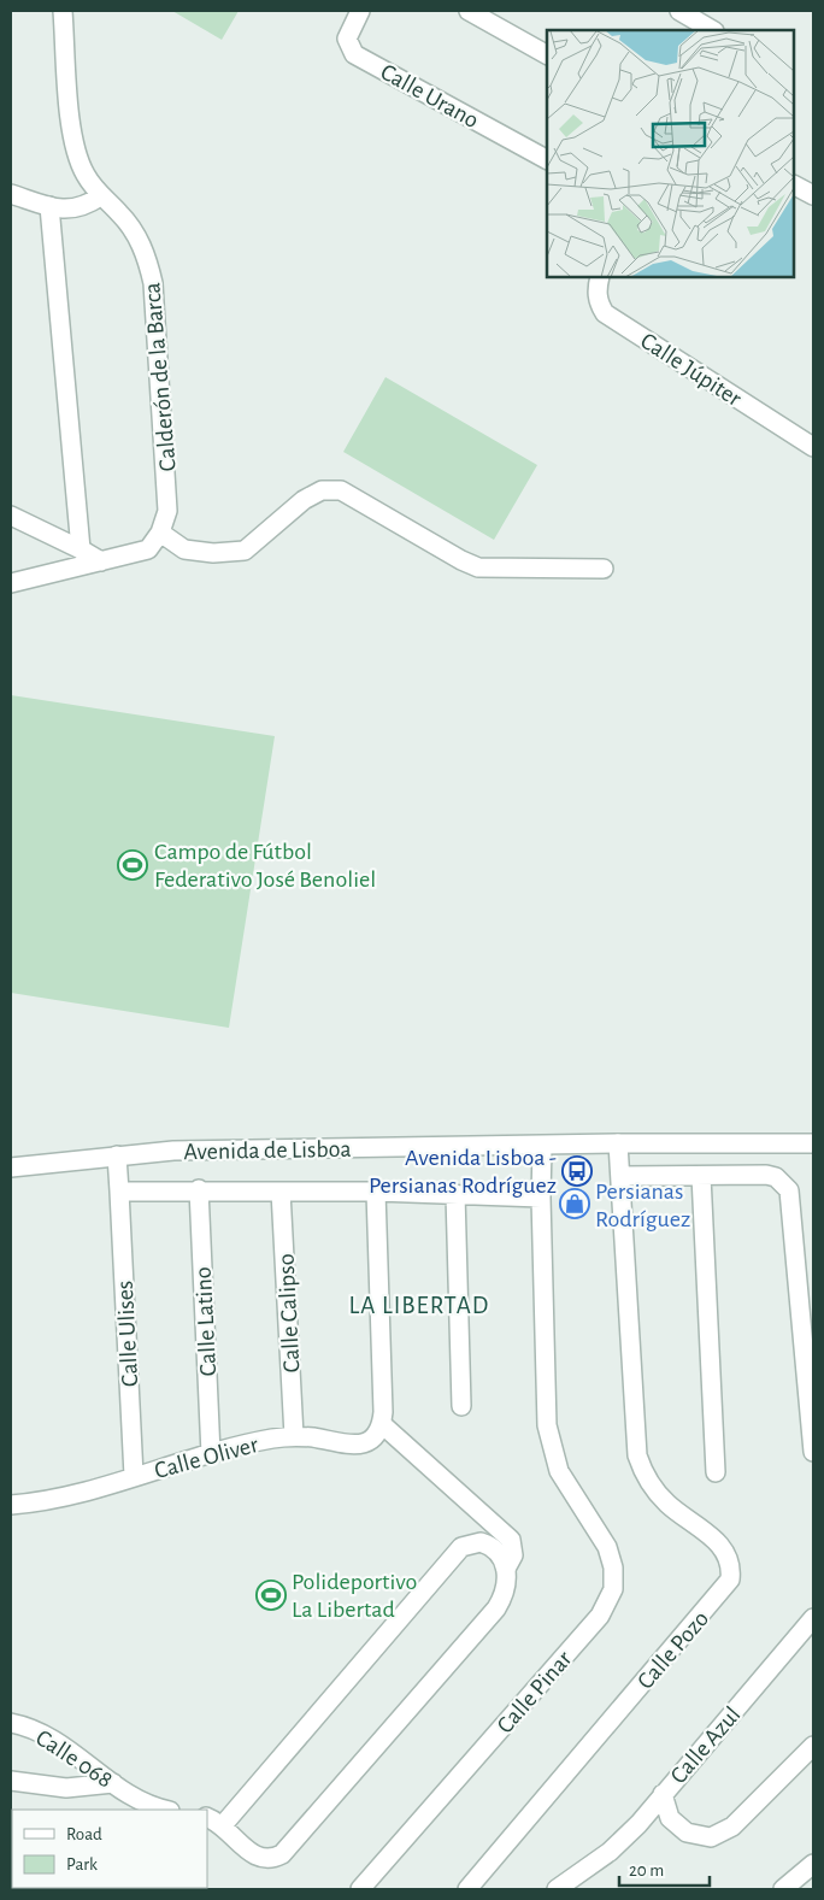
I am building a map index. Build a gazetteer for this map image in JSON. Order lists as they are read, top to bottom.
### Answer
{
  "streets": {
    "street": [
      "Calle Urano",
      "Calle Júpiter",
      "Calderón de la Barca",
      "Avenida de Lisboa",
      "Calle Calipso",
      "Calle Latino",
      "Calle Ulises",
      "Calle Oliver",
      "Calle Pozo",
      "Calle Pinar",
      "Calle Azul",
      "Calle 068"
    ]
  },
  "crossings": [
    ["Avenida de Lisboa", "Calle Ulises"],
    ["Avenida de Lisboa", "Calle Pinar"],
    ["Calle Calipso", "Calle Oliver"],
    ["Calle Latino", "Calle Oliver"],
    ["Calle Ulises", "Calle Oliver"]
  ],
  "districts": ["LA LIBERTAD"],
  "places": {
    "sports": ["Campo de Fútbol Federativo José Benoliel", "Polideportivo La Libertad"],
    "bus stop": ["Avenida Lisboa - Persianas Rodríguez"],
    "shop": ["Persianas Rodríguez"]
  },
  "legend": ["Road", "Park"],
  "scale_bar": "20 m"
}
